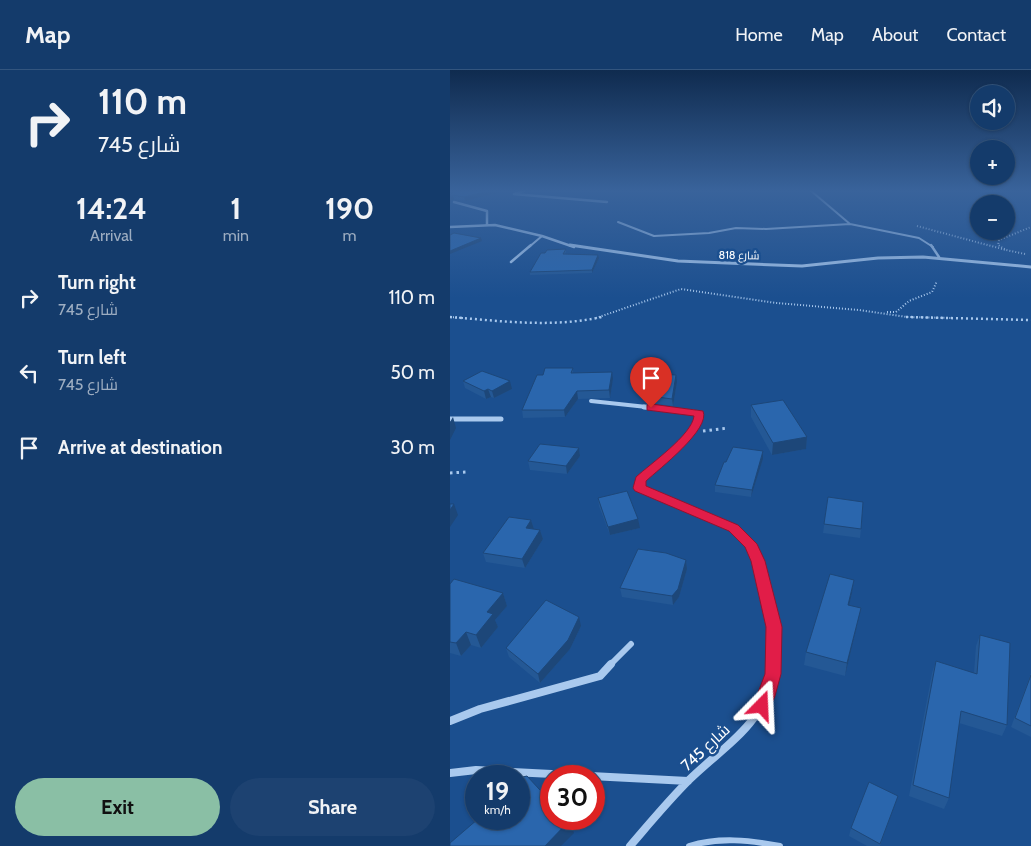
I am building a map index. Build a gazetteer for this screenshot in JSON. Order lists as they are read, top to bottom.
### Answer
{
  "streets": {
    "street": ["شارع 818", "شارع 745"]
  },
  "page": {
    "header": "Map",
    "nav": [
      "Home",
      "Map",
      "About",
      "Contact"
    ],
    "turn": ["110 m", "شارع 745"],
    "map_buttons": ["+", "−"],
    "eta": [
      "14:24",
      "Arrival",
      "1",
      "min",
      "190",
      "m"
    ],
    "list": [
      {
        "name": "Turn right",
        "note": "شارع 745",
        "value": "110 m"
      },
      {
        "name": "Turn left",
        "note": "شارع 745",
        "value": "50 m"
      },
      {
        "name": "Arrive at destination",
        "value": "30 m"
      }
    ],
    "speed": "19 km/h",
    "limit": "30",
    "buttons": ["Exit", "Share"]
  }
}
